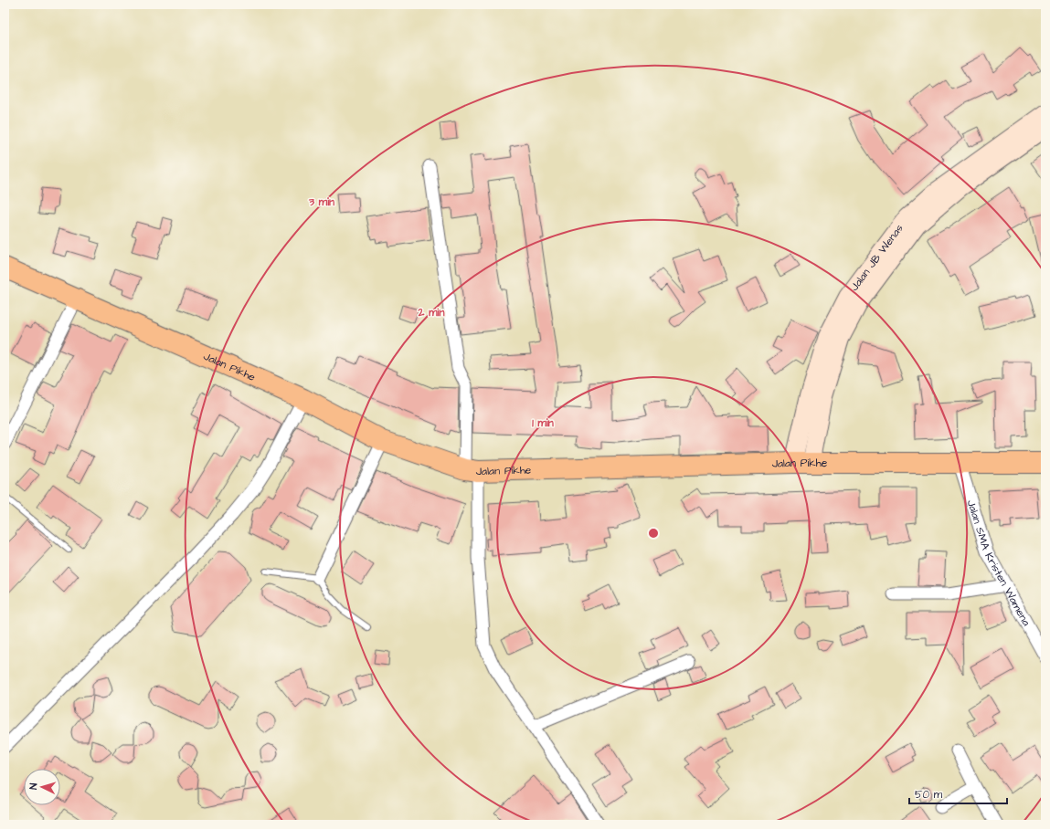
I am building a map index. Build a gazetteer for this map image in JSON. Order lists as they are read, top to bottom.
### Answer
{
  "streets": {
    "highway": ["Jalan Pikhe"],
    "main road": ["Jalan JB Wenas"],
    "street": ["Jalan SMA Kristen Wamena"]
  },
  "crossings": [
    ["Jalan JB Wenas", "Jalan Pikhe"],
    ["Jalan Pikhe", "Jalan SMA Kristen Wamena"]
  ],
  "scale_bar": "50 m",
  "north": "left",
  "rings": ["3 min", "2 min", "1 min"]
}
